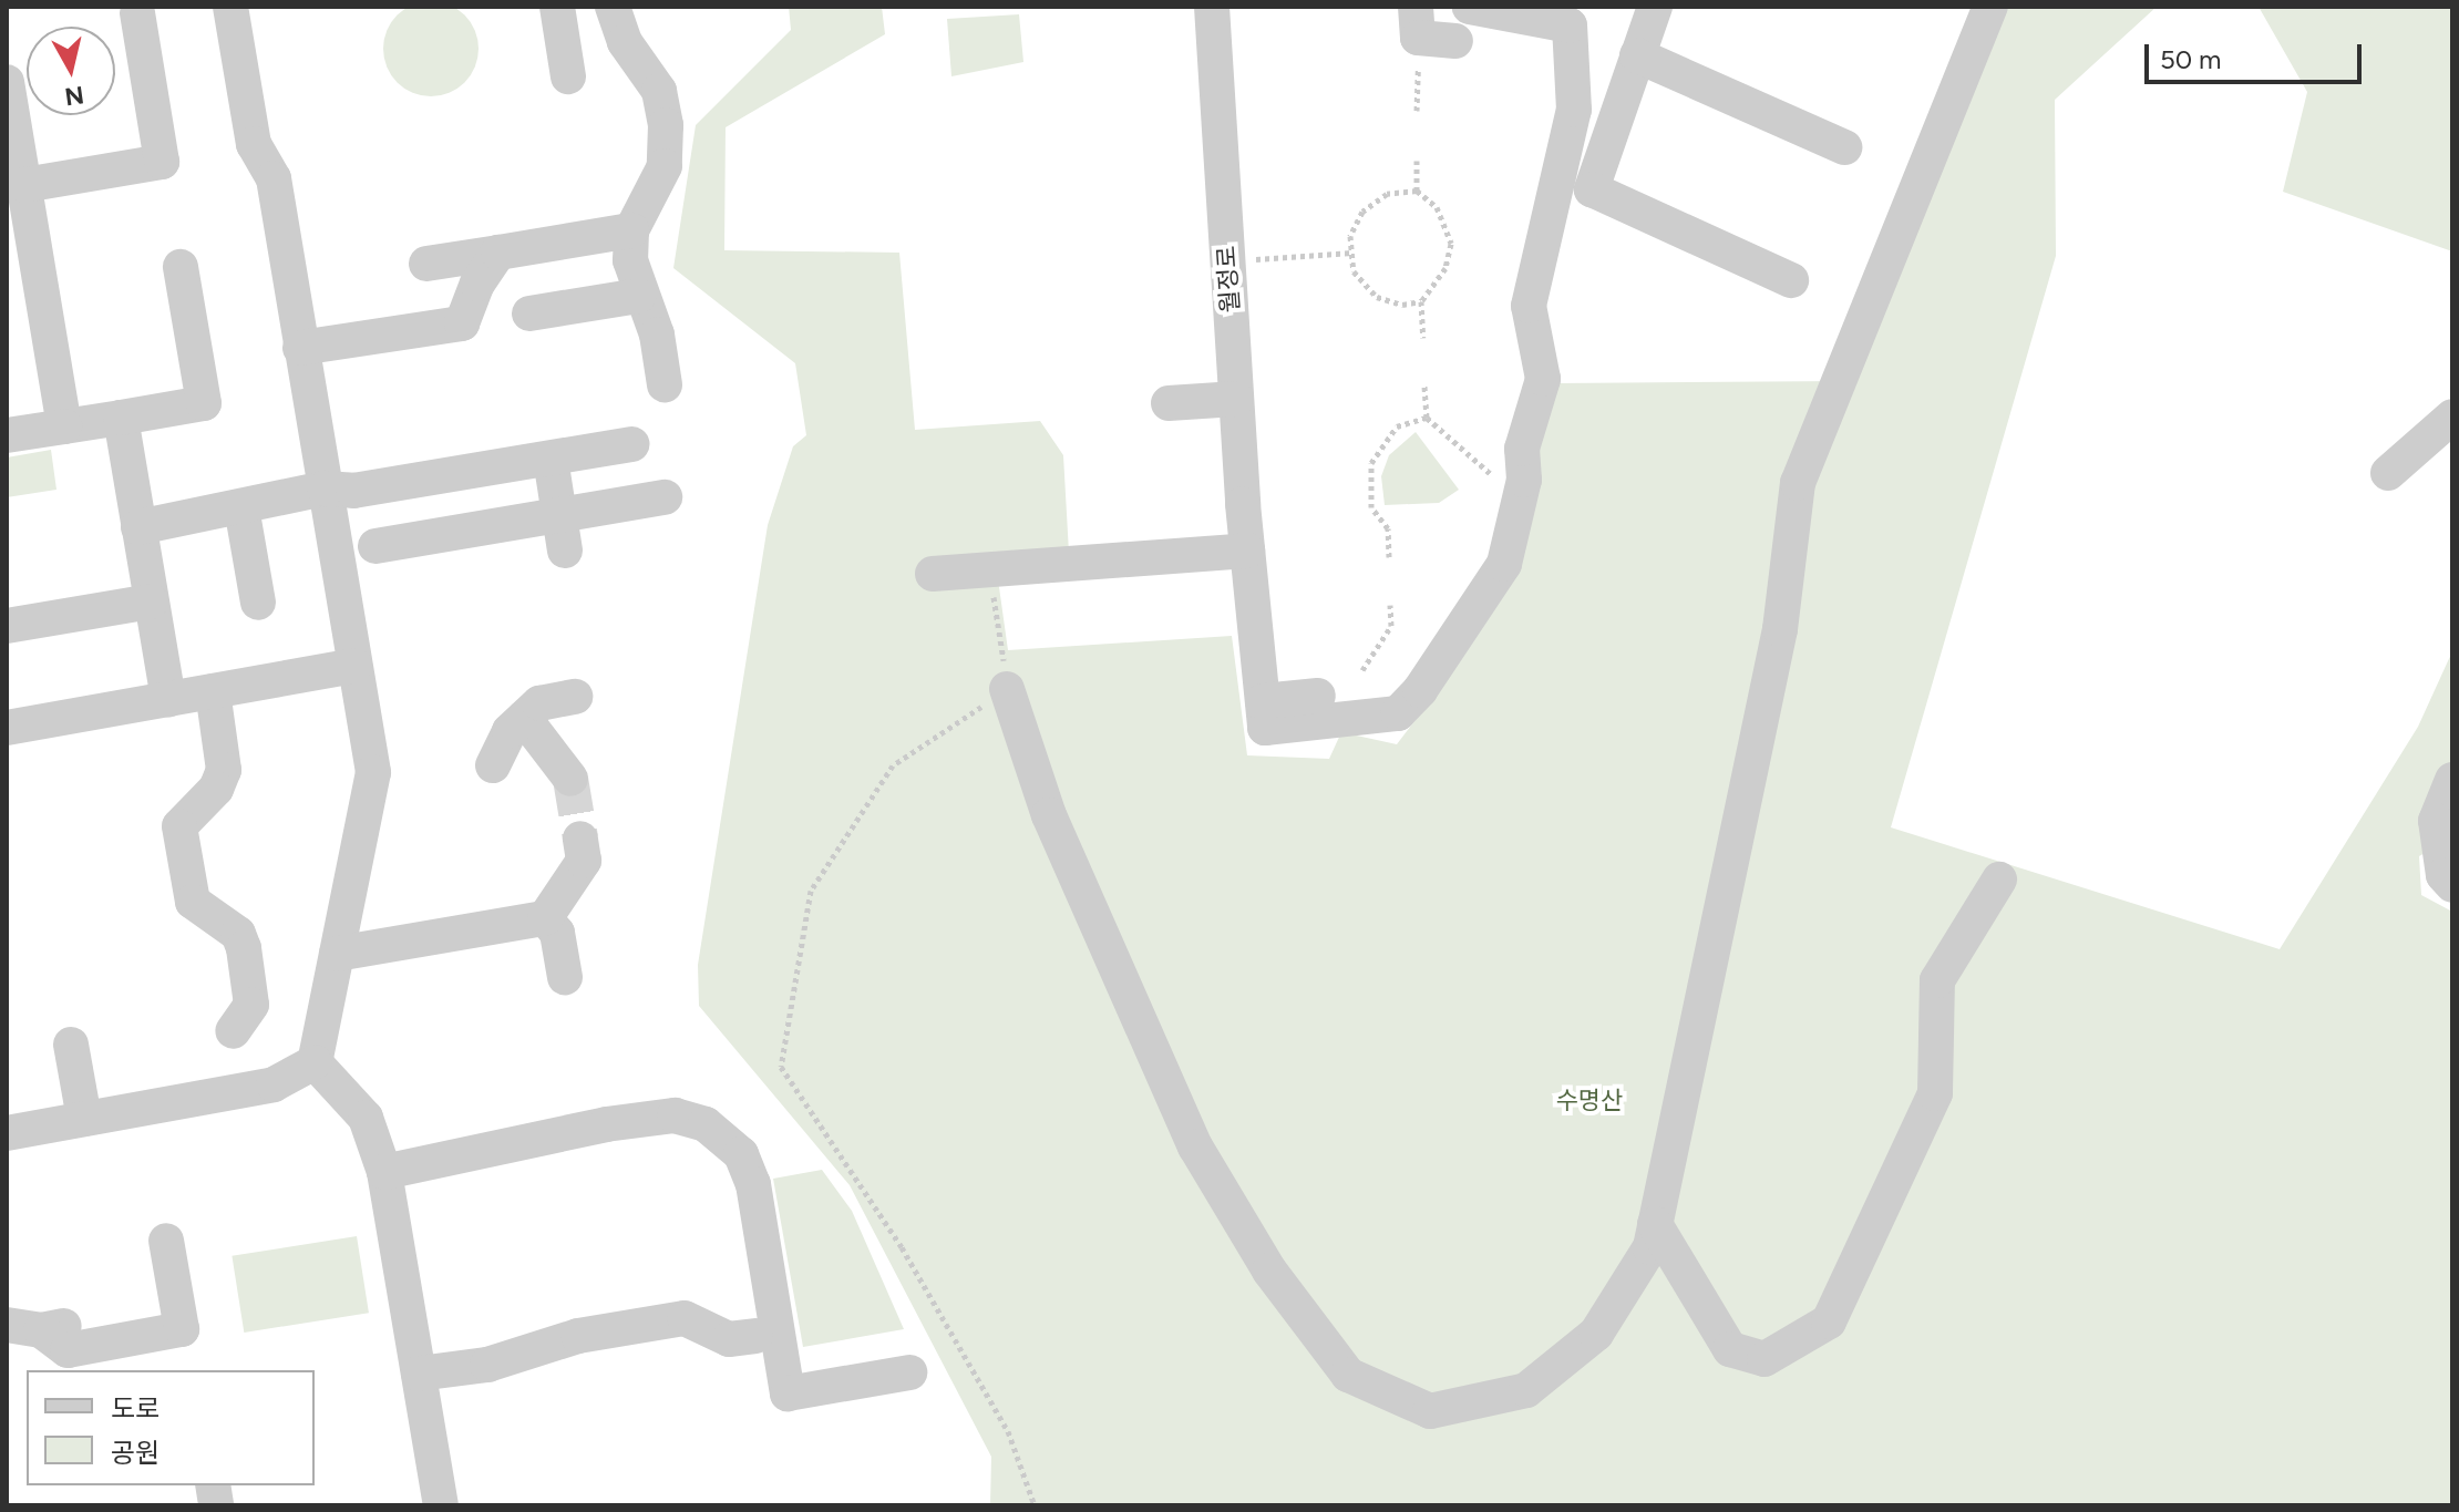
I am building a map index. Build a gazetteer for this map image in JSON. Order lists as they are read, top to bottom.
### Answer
{
  "streets": {
    "street": ["월정로"]
  },
  "parks": ["수명산"],
  "legend": ["도로", "공원"],
  "scale_bar": "50 m",
  "north": "bottom"
}
